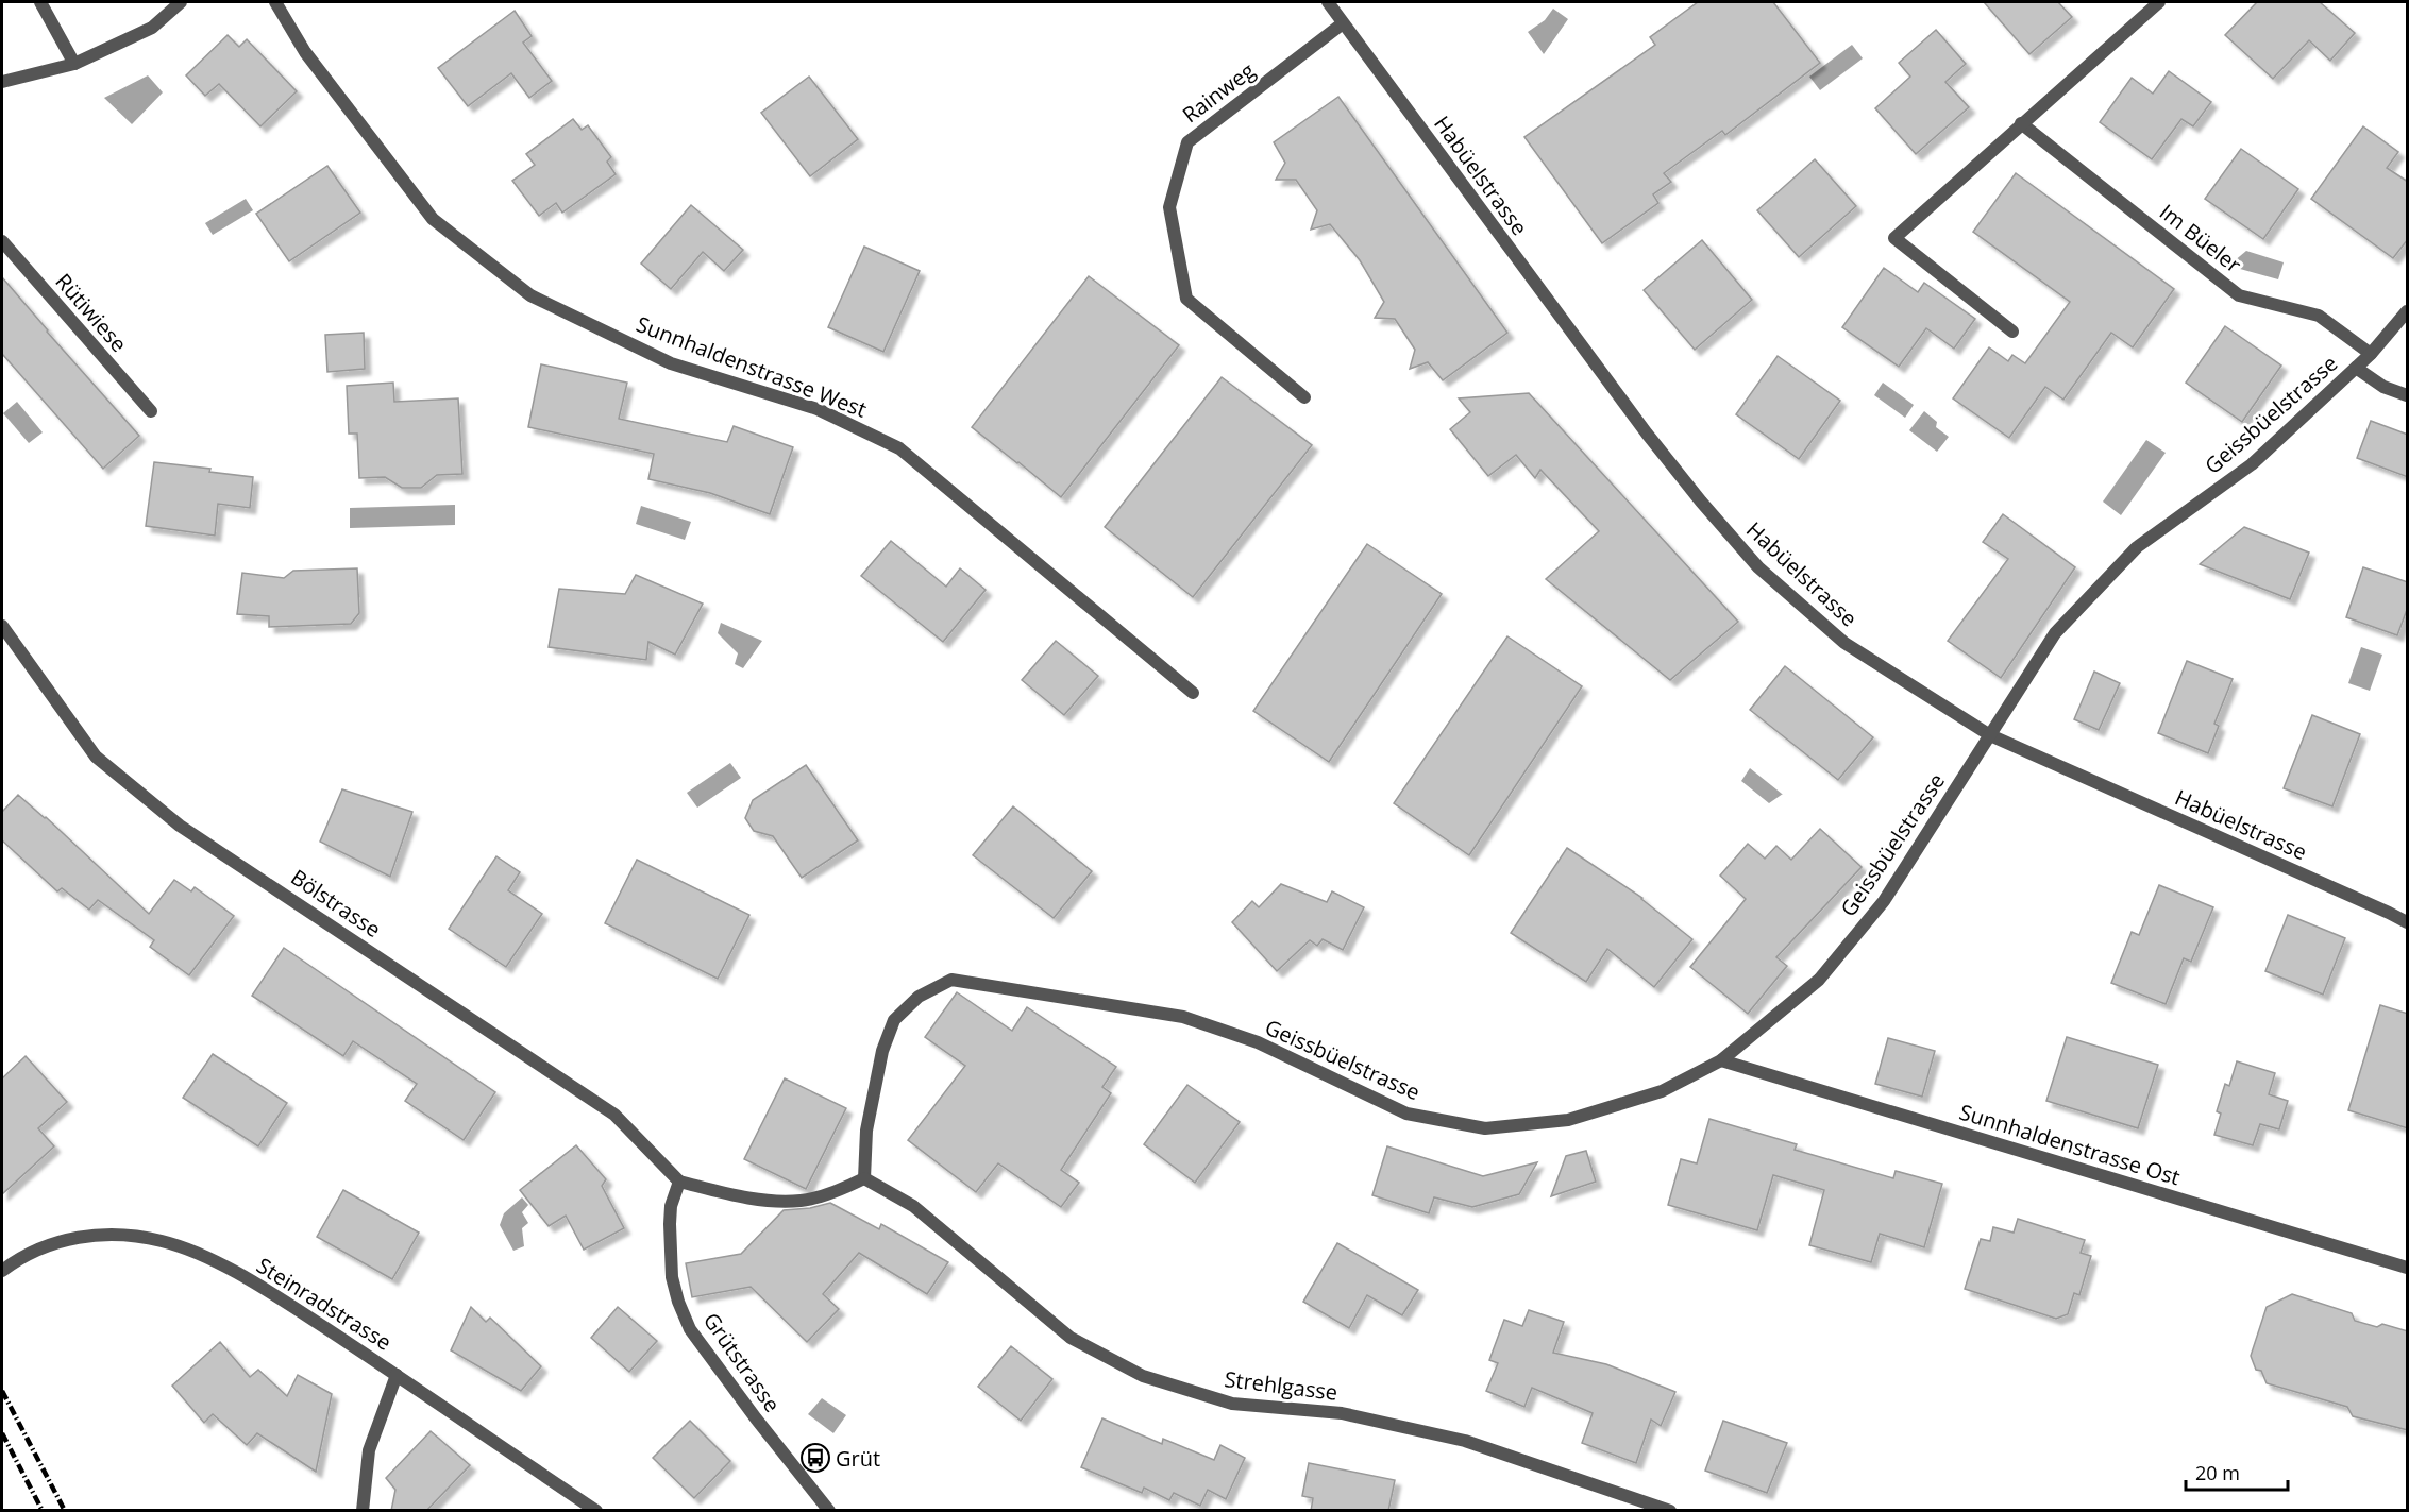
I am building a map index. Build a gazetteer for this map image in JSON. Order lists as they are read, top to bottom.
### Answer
{
  "streets": {
    "street": [
      "Rainweg",
      "Habüelstrasse",
      "Im Büeler",
      "Rütiwiese",
      "Sunnhaldenstrasse West",
      "Geissbüelstrasse",
      "Bölstrasse",
      "Sunnhaldenstrasse Ost",
      "Steinradstrasse",
      "Grütstrasse",
      "Strehlgasse"
    ]
  },
  "crossings": [
    ["Rainweg", "Habüelstrasse"],
    ["Habüelstrasse", "Geissbüelstrasse"],
    ["Im Büeler", "Geissbüelstrasse"],
    ["Geissbüelstrasse", "Sunnhaldenstrasse Ost"],
    ["Geissbüelstrasse", "Strehlgasse"],
    ["Bölstrasse", "Grütstrasse"]
  ],
  "places": {
    "bus stop": ["Grüt"]
  },
  "scale_bar": "20 m"
}
